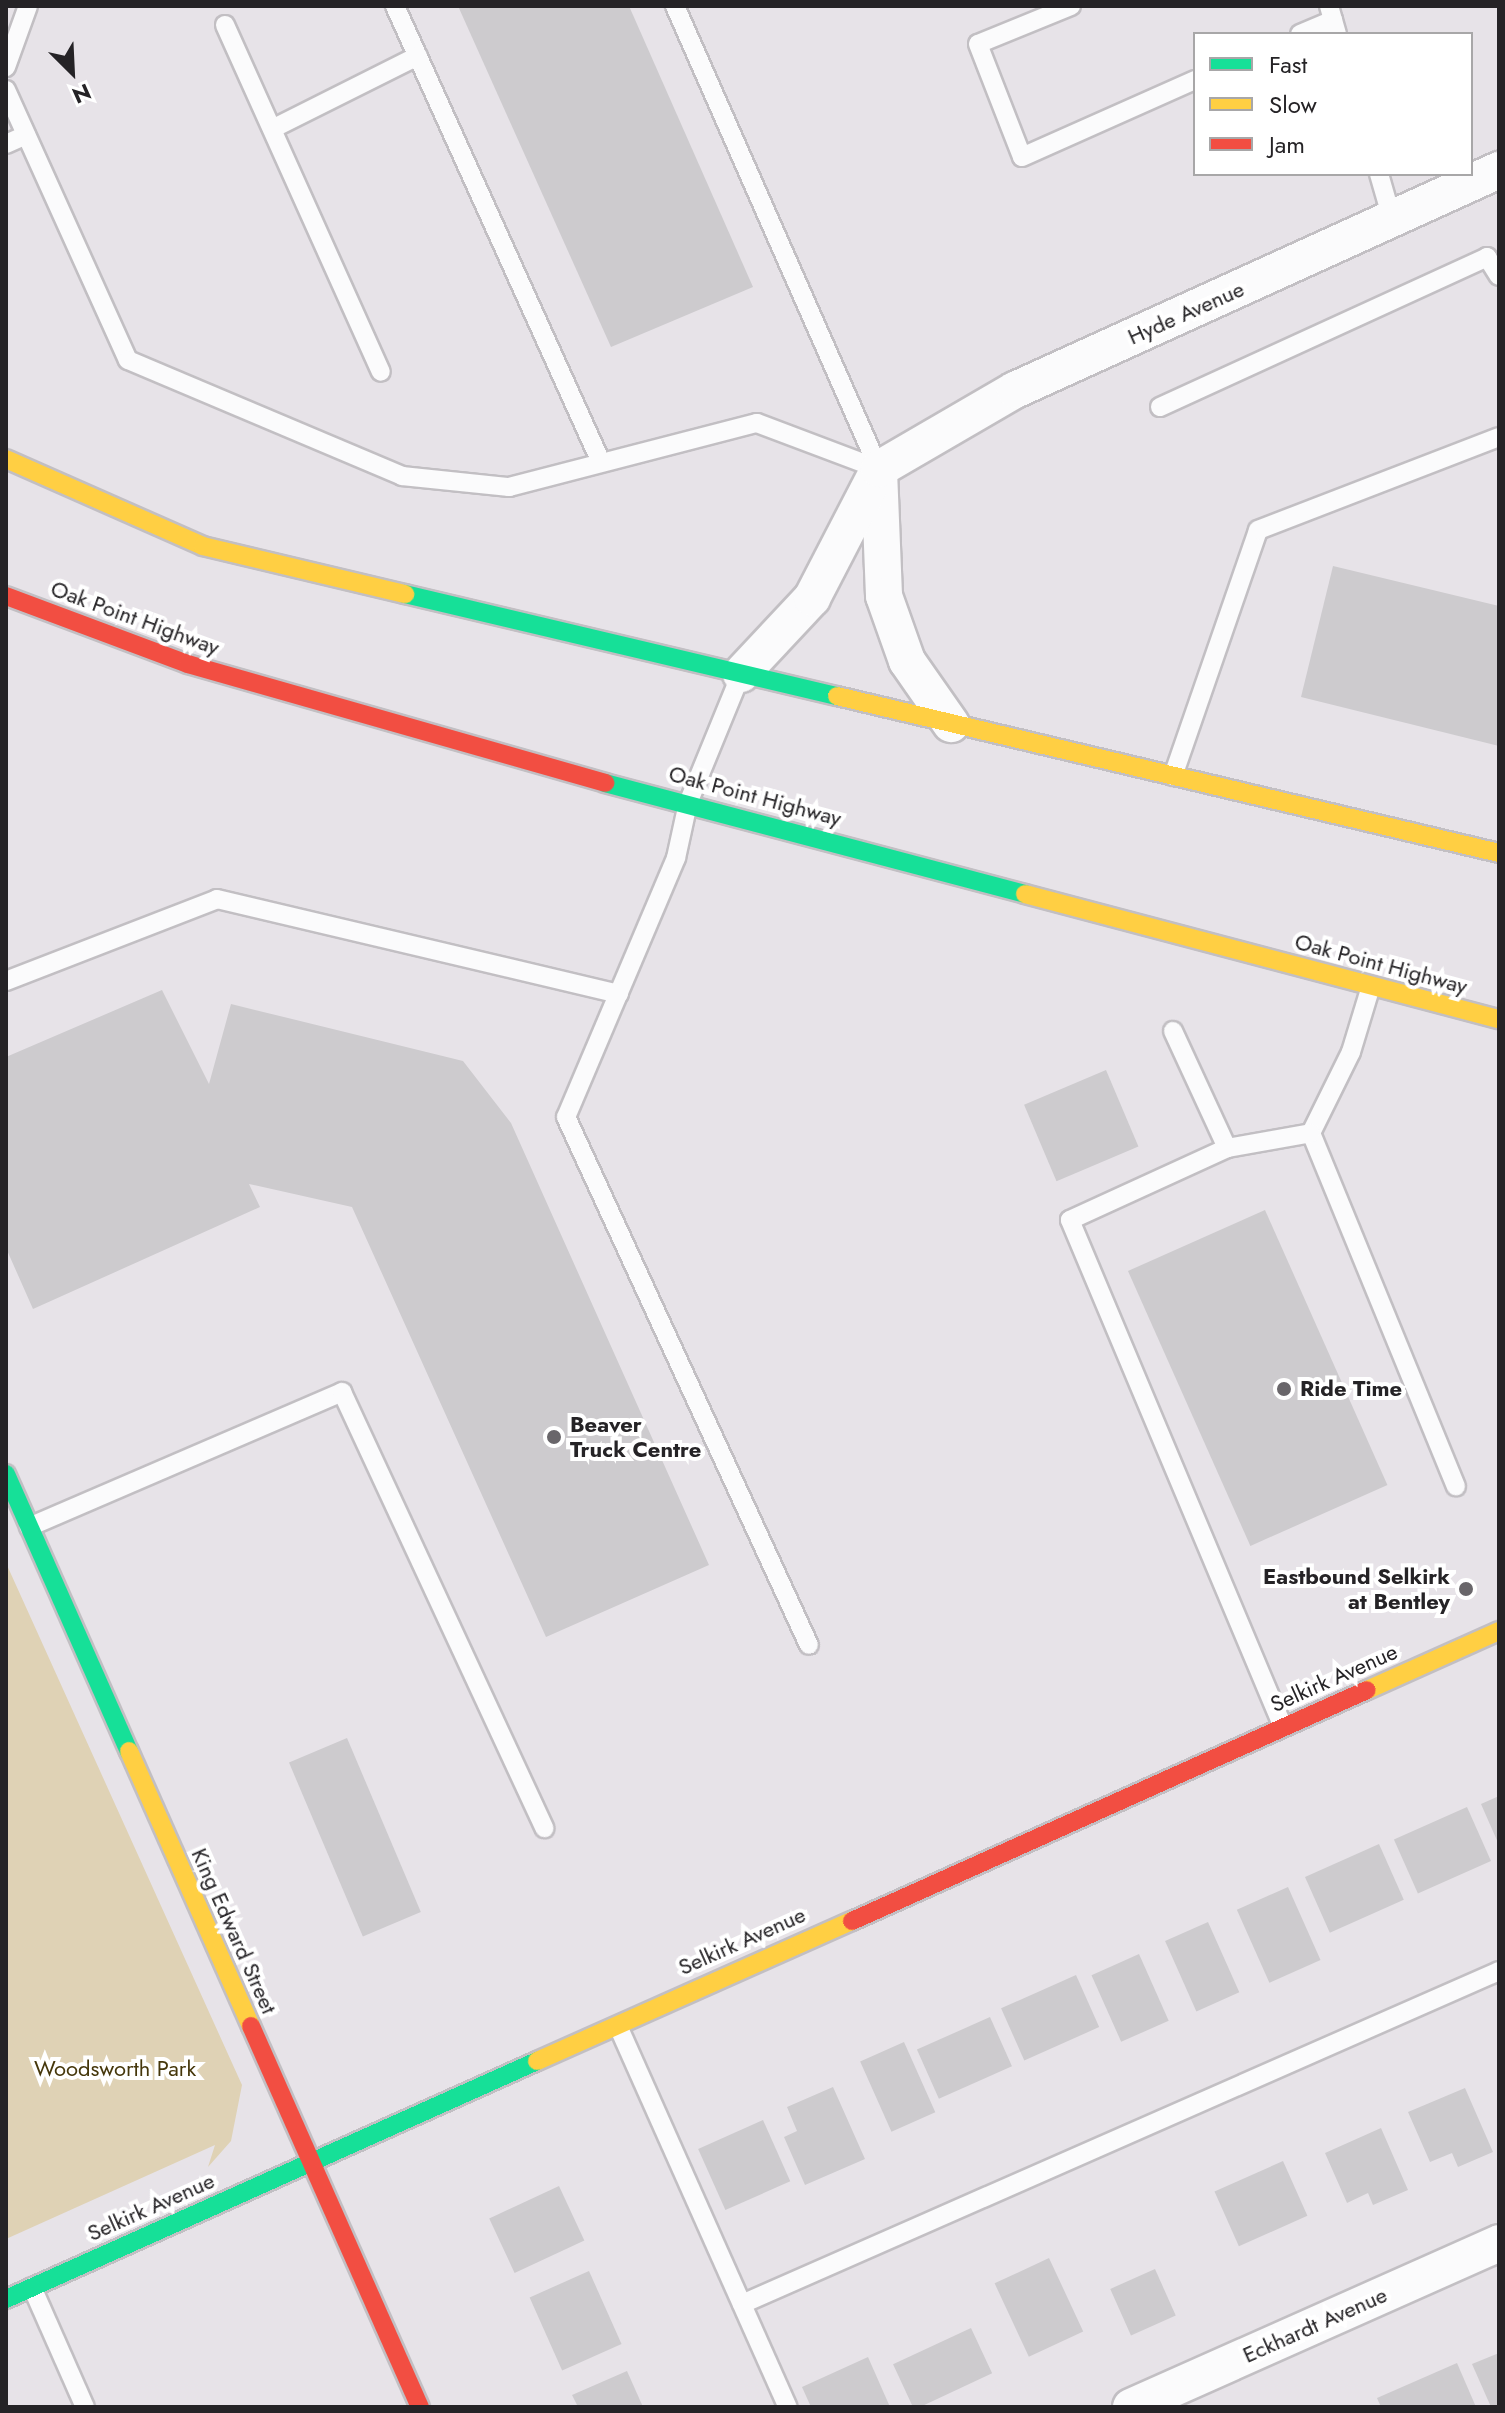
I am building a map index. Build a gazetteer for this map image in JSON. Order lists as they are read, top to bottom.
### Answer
{
  "streets": {
    "main road": ["Oak Point Highway", "Selkirk Avenue", "King Edward Street"],
    "street": ["Hyde Avenue", "Eckhardt Avenue"]
  },
  "crossings": [
    ["Selkirk Avenue", "King Edward Street"]
  ],
  "parks": ["Woodsworth Park"],
  "places": ["Ride Time", "Beaver Truck Centre", "Eastbound Selkirk at Bentley"],
  "legend": ["Fast", "Slow", "Jam"],
  "north": "bottom right"
}
